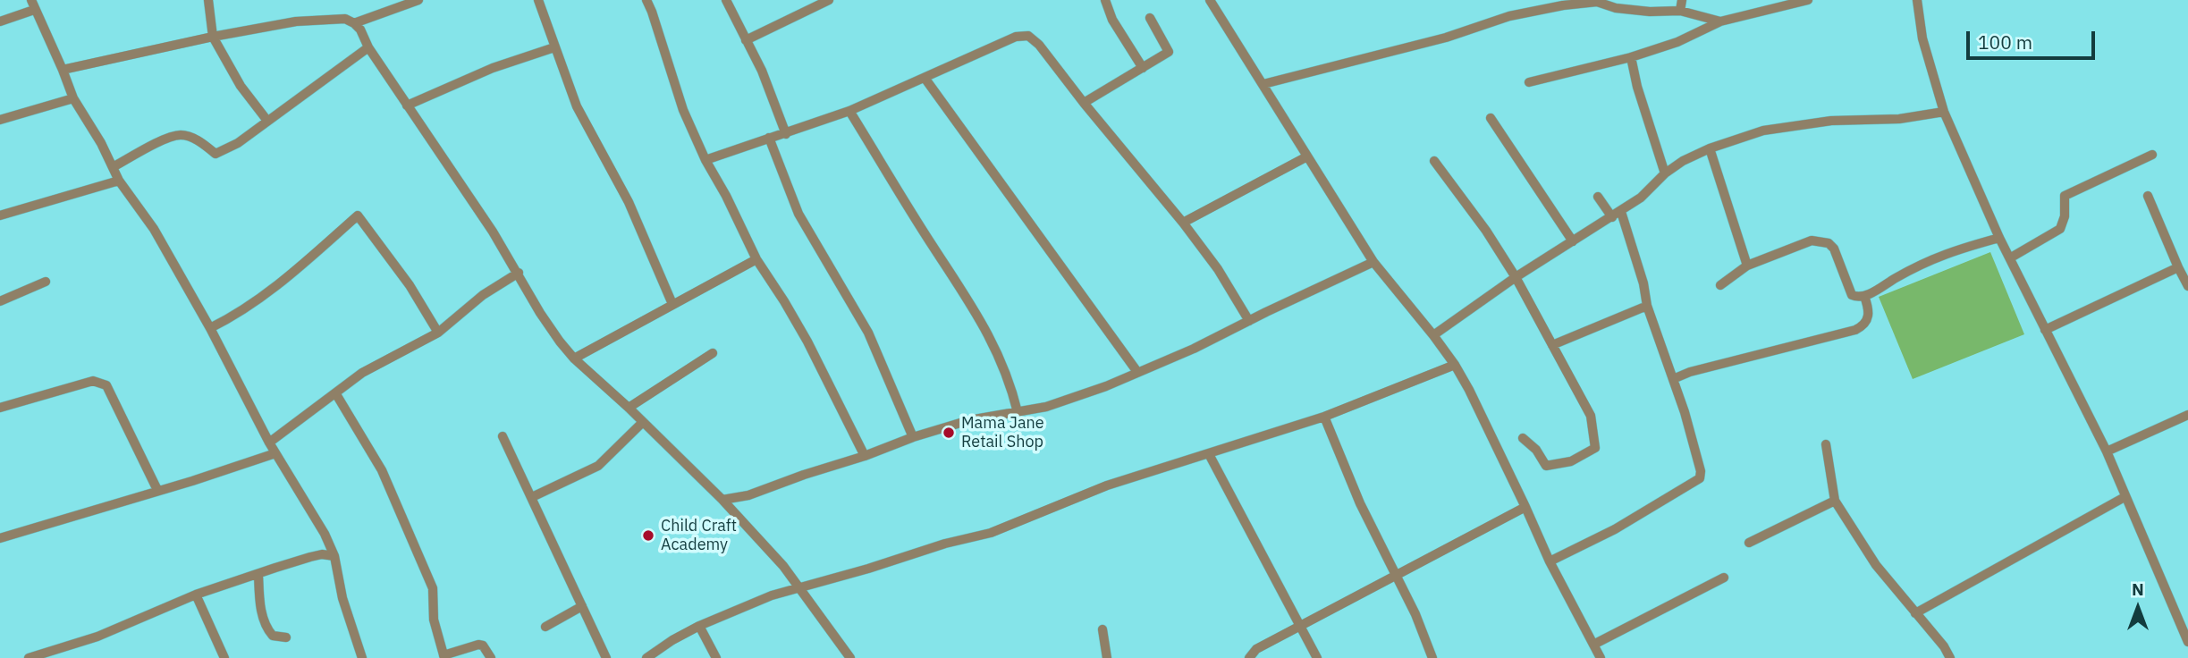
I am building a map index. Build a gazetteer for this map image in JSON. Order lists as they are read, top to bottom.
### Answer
{
  "places": ["Mama Jane Retail Shop", "Child Craft Academy"],
  "scale_bar": "100 m",
  "north": "top"
}
